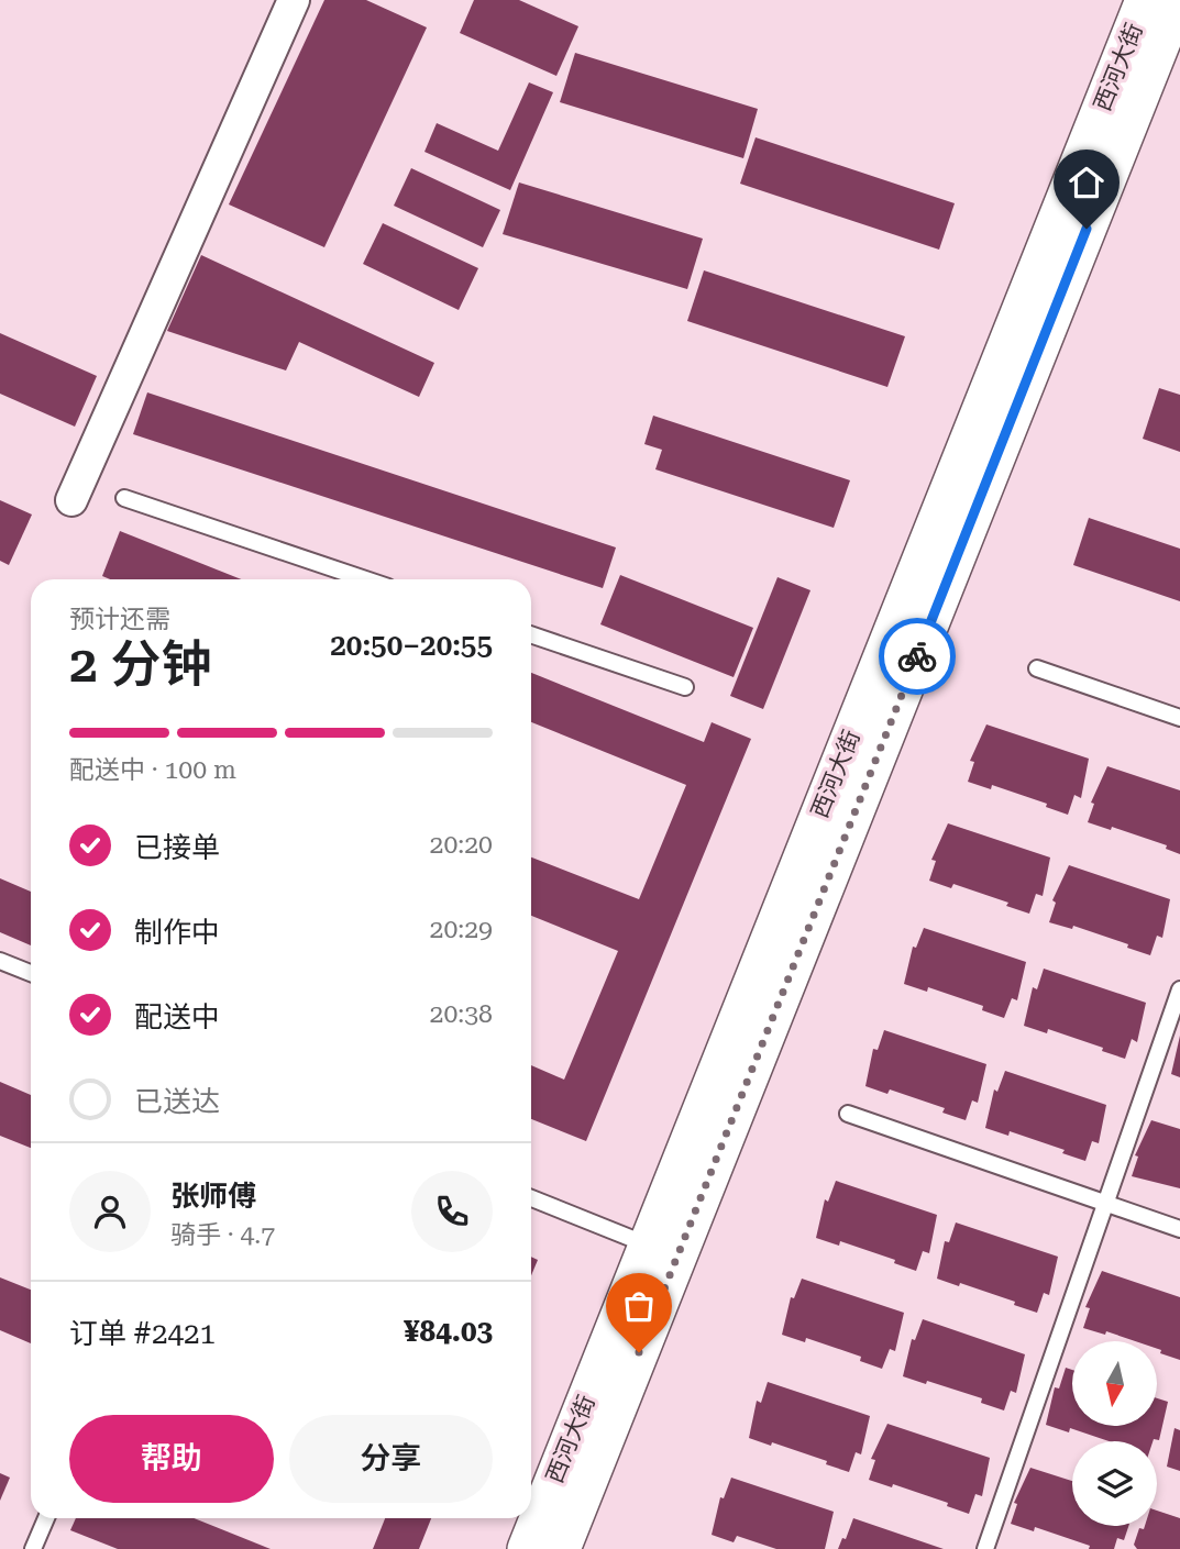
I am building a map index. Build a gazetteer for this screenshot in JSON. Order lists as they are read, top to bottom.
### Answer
{
  "streets": {
    "street": ["西河大街"]
  },
  "north": "bottom",
  "page": {
    "heading": ["2 分钟", "预计还需", "20:50–20:55"],
    "panel": [
      "张师傅",
      "骑手 · 4.7",
      "订单 #2421",
      "¥84.03"
    ],
    "bar": "配送中 · 100 m",
    "list": [
      ["已接单", "20:20"],
      ["制作中", "20:29"],
      ["配送中", "20:38"],
      "已送达"
    ],
    "buttons": ["帮助", "分享"]
  }
}
